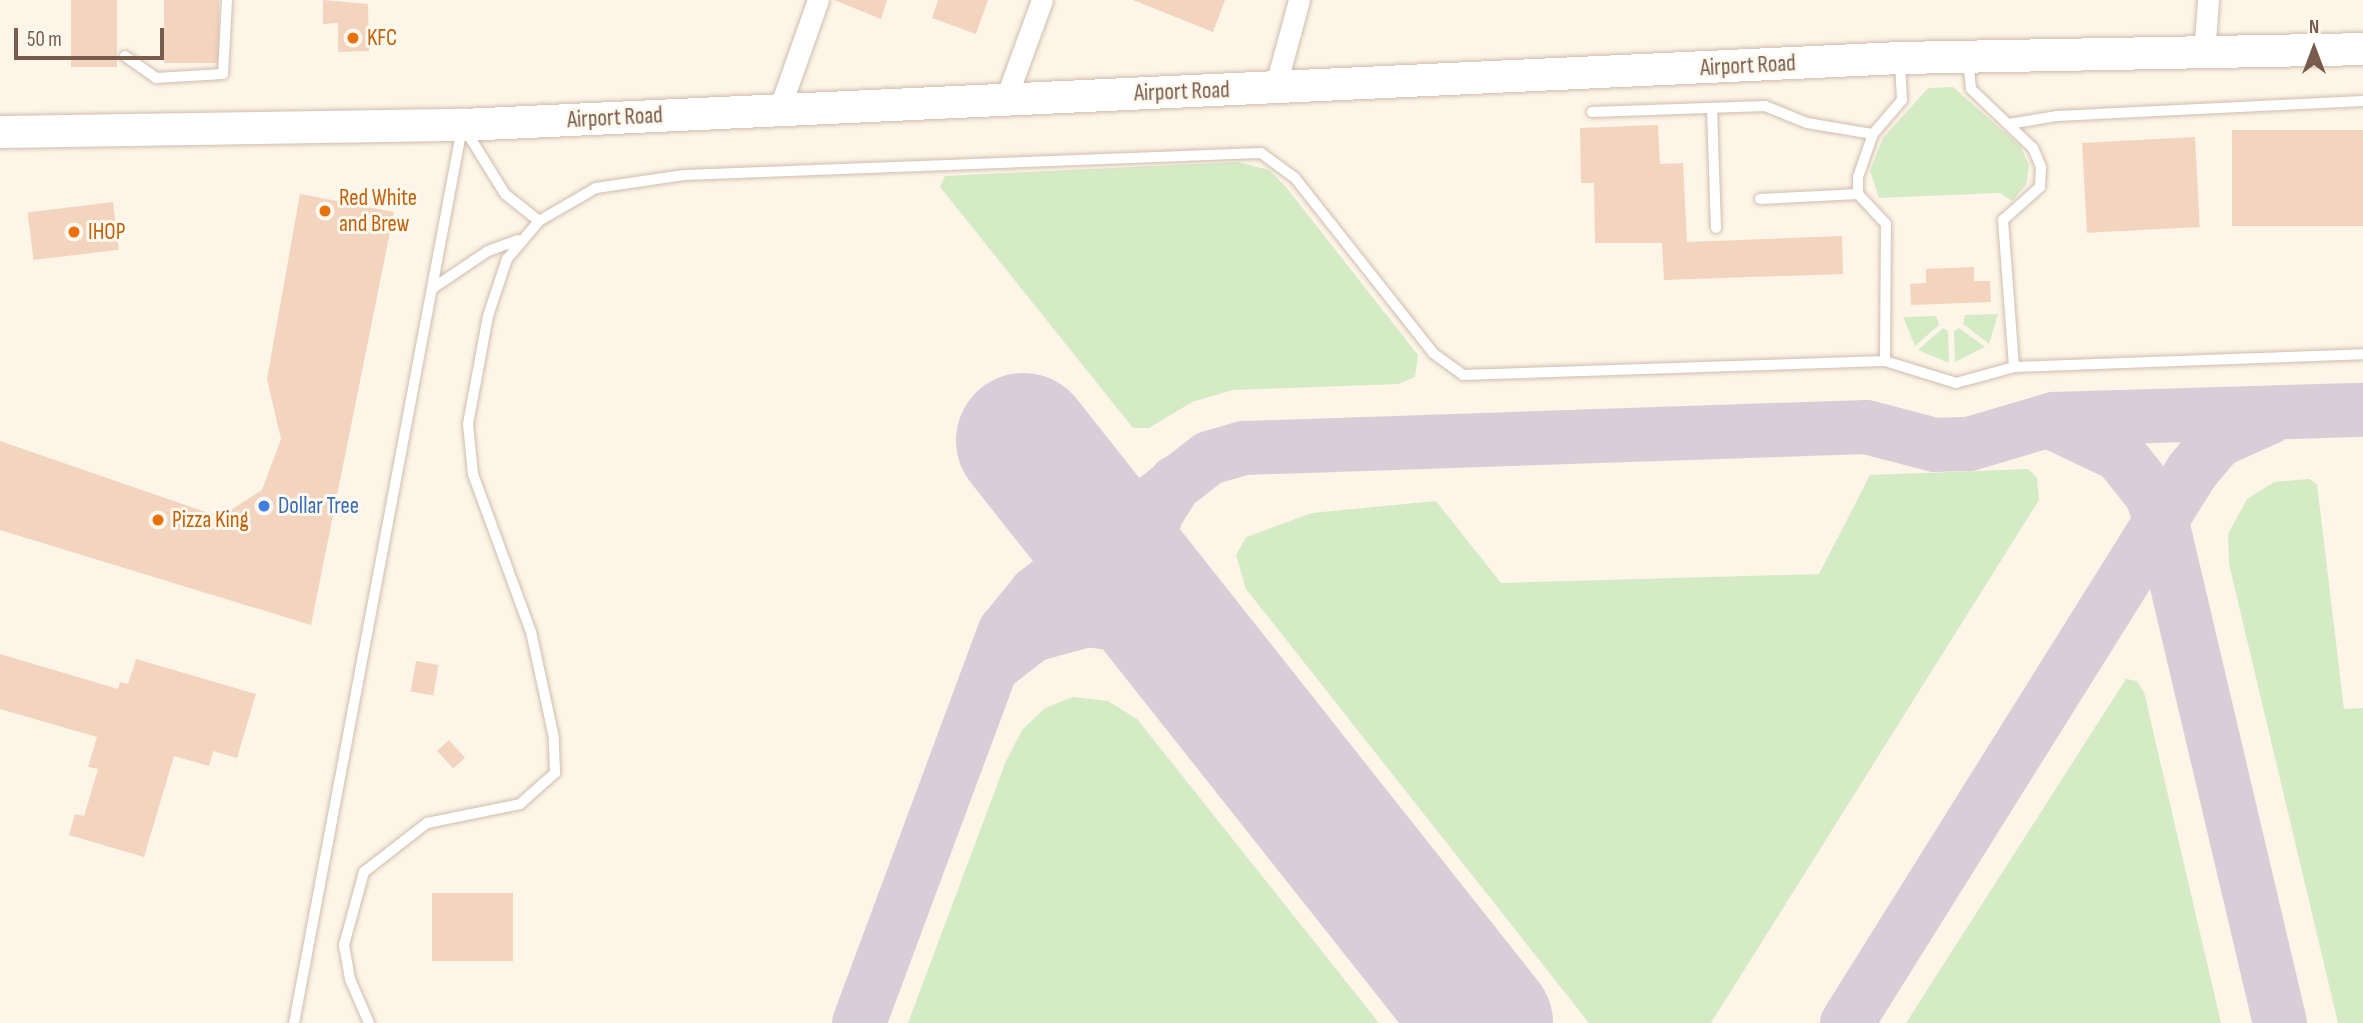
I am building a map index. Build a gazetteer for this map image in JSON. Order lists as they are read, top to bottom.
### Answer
{
  "streets": {
    "main road": ["Airport Road"]
  },
  "places": [
    "KFC",
    "Red White and Brew",
    "IHOP",
    "Dollar Tree",
    "Pizza King"
  ],
  "scale_bar": "50 m",
  "north": "top"
}
